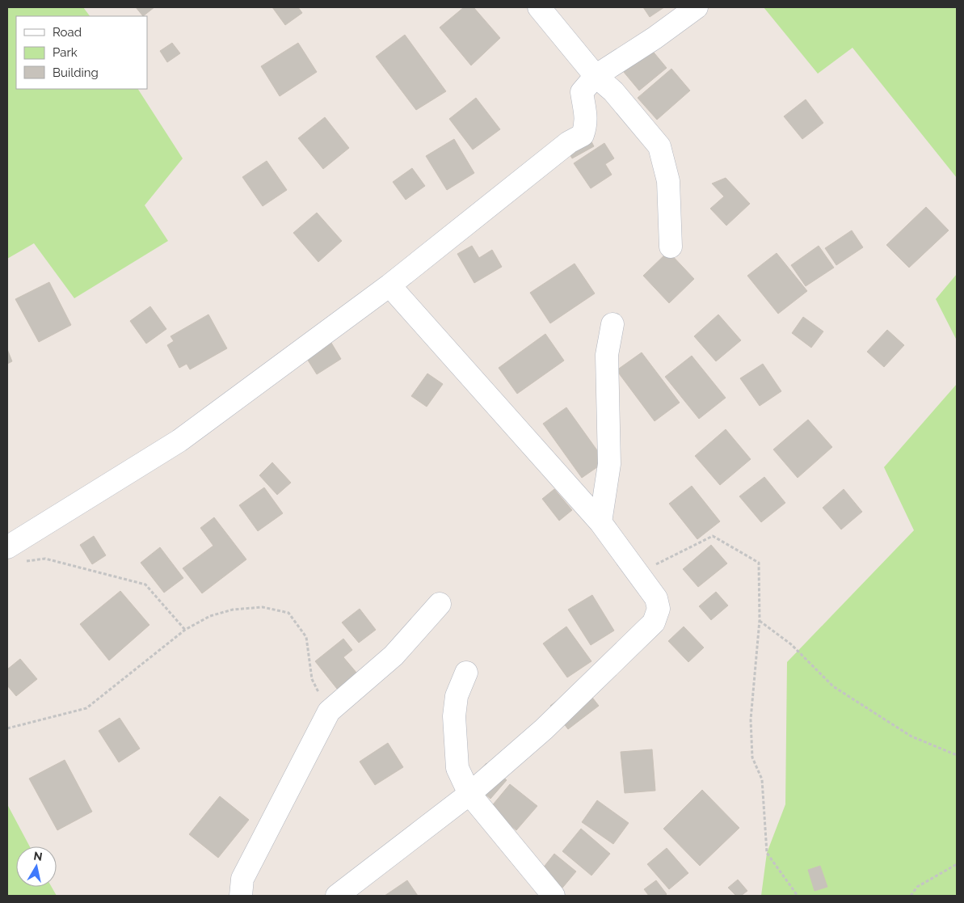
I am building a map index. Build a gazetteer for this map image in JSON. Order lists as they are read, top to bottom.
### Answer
{
  "legend": ["Road", "Park", "Building"],
  "north": "top"
}
